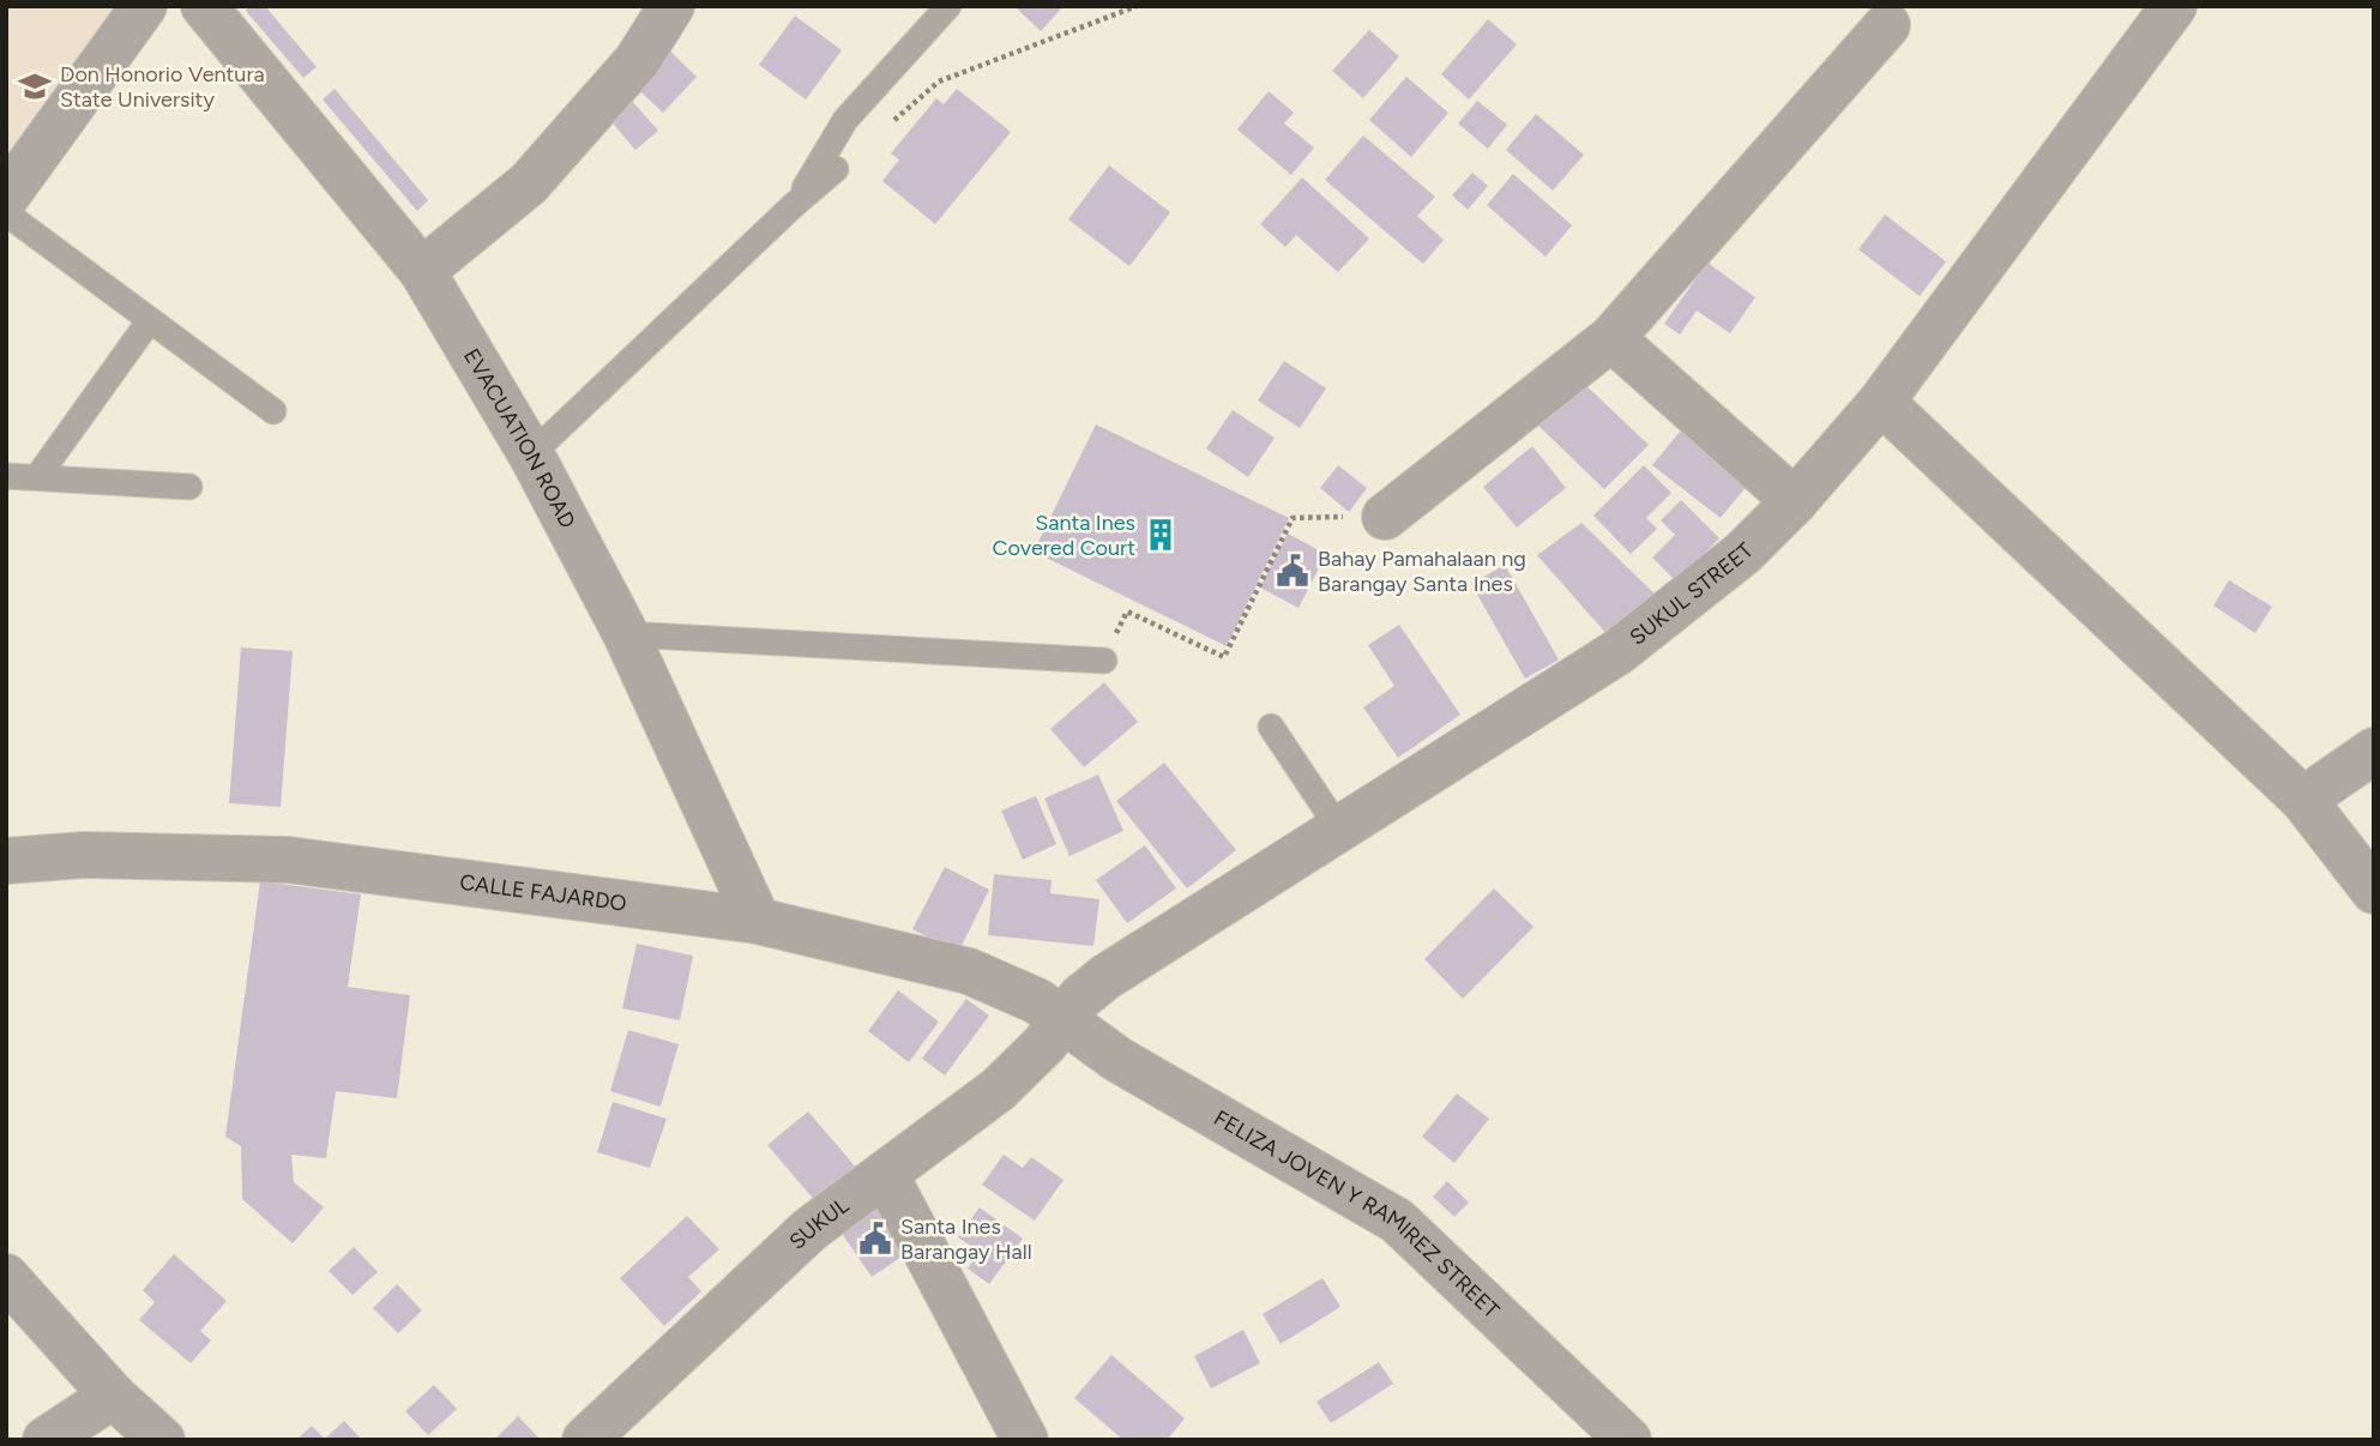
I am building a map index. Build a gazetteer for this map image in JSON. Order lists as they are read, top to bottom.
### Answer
{
  "streets": {
    "street": [
      "EVACUATION ROAD",
      "SUKUL STREET",
      "CALLE FAJARDO",
      "FELIZA JOVEN Y RAMIREZ STREET",
      "SUKUL"
    ]
  },
  "crossings": [
    ["EVACUATION ROAD", "CALLE FAJARDO"],
    ["SUKUL STREET", "CALLE FAJARDO"],
    ["SUKUL STREET", "FELIZA JOVEN Y RAMIREZ STREET"],
    ["SUKUL STREET", "SUKUL"],
    ["CALLE FAJARDO", "FELIZA JOVEN Y RAMIREZ STREET"],
    ["CALLE FAJARDO", "SUKUL"],
    ["FELIZA JOVEN Y RAMIREZ STREET", "SUKUL"]
  ],
  "places": {
    "school or university": ["Don Honorio Ventura State University"],
    "building": ["Santa Ines Covered Court"],
    "public building": ["Bahay Pamahalaan ng Barangay Santa Ines", "Santa Ines Barangay Hall"]
  }
}
